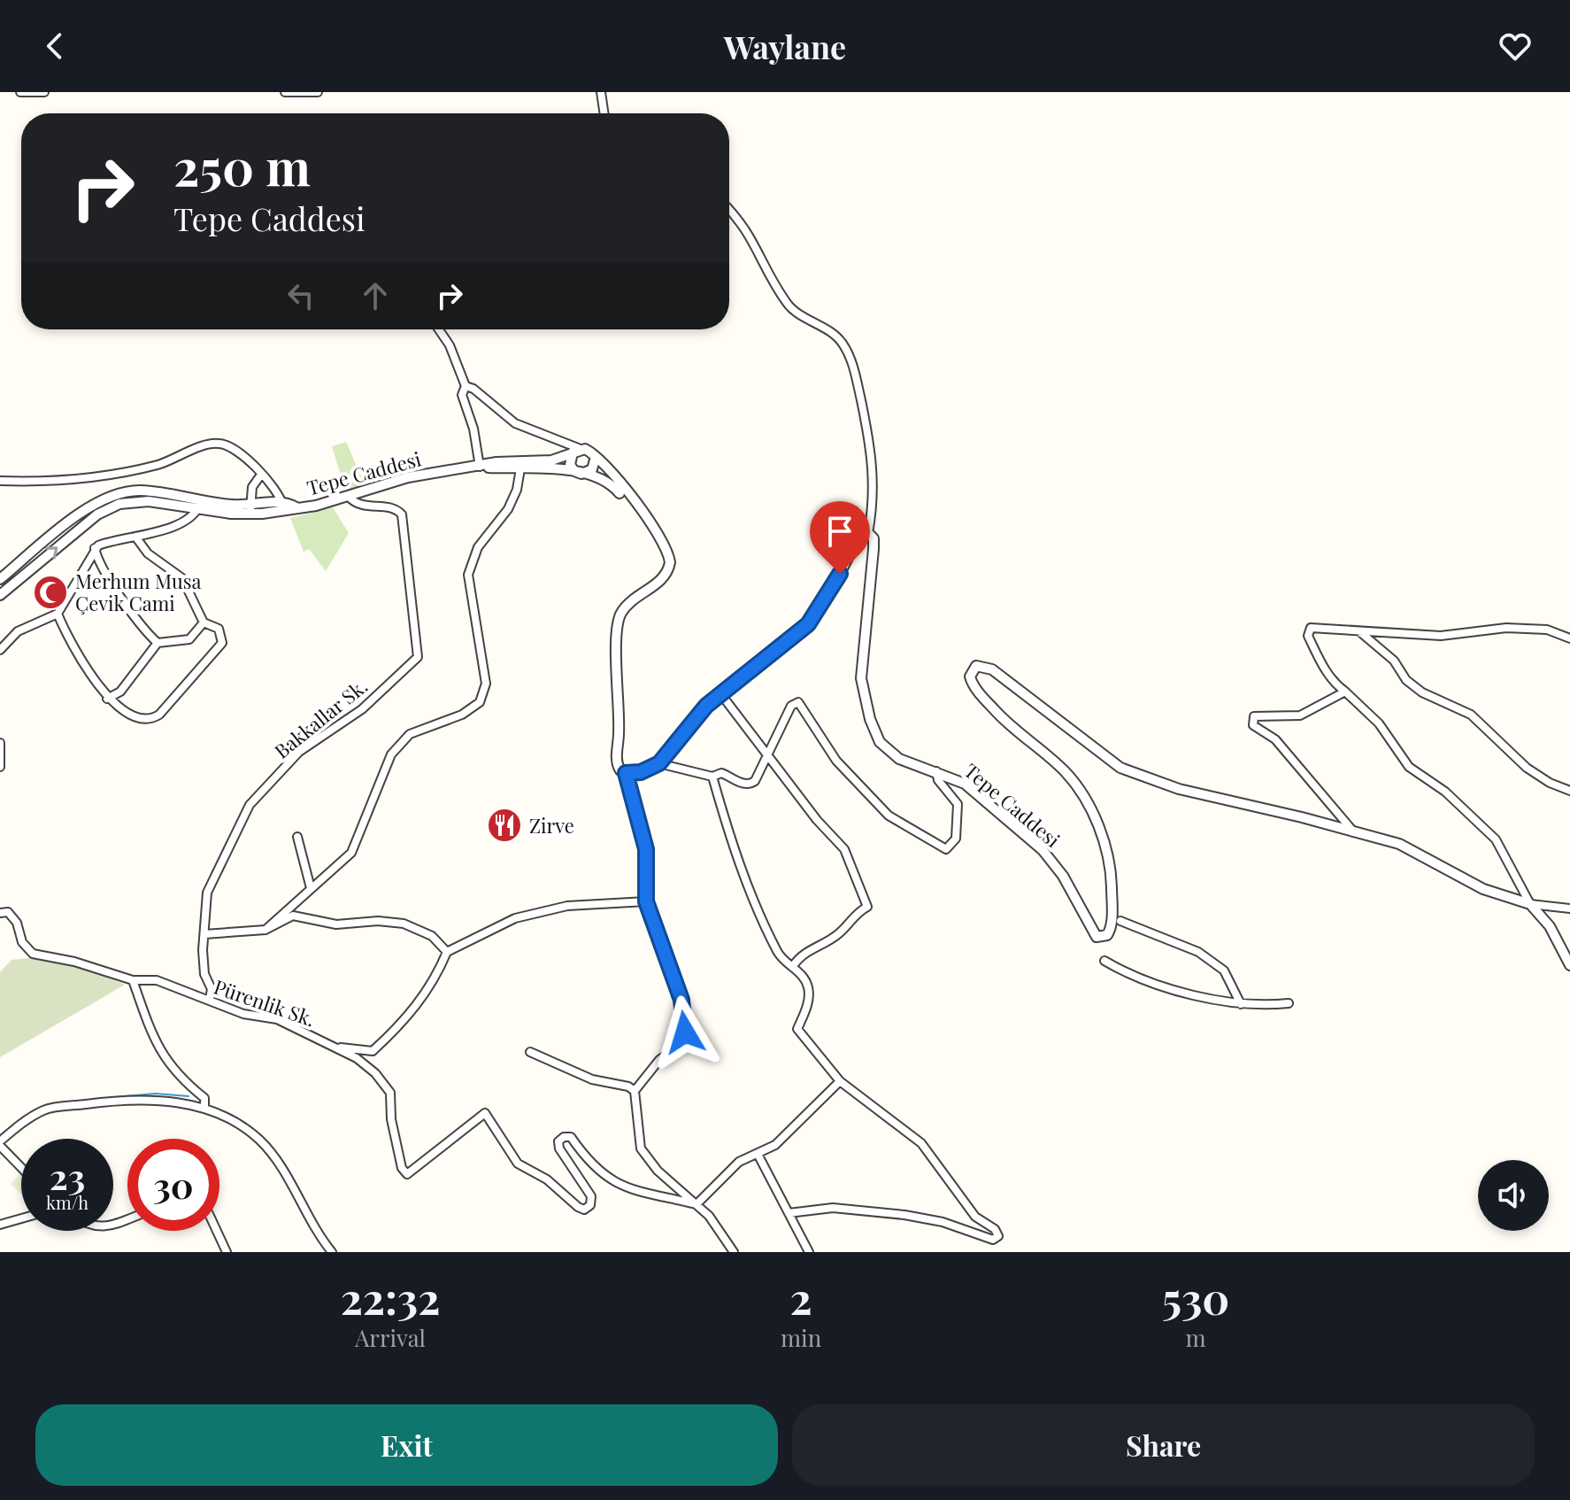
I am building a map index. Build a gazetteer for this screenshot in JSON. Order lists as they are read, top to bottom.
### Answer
{
  "streets": {
    "street": ["Tepe Caddesi", "Bakkallar Sk.", "Pürenlik Sk."]
  },
  "crossings": [
    ["Tepe Caddesi", "Bakkallar Sk."],
    ["Bakkallar Sk.", "Pürenlik Sk."]
  ],
  "places": {
    "mosque": ["Merhum Musa Çevik Cami"],
    "restaurant": ["Zirve"]
  },
  "page": {
    "header": "Waylane",
    "turn": ["250 m", "Tepe Caddesi"],
    "speed": "23 km/h",
    "limit": "30",
    "eta": [
      "22:32",
      "Arrival",
      "2",
      "min",
      "530",
      "m"
    ],
    "buttons": ["Exit", "Share"]
  }
}
